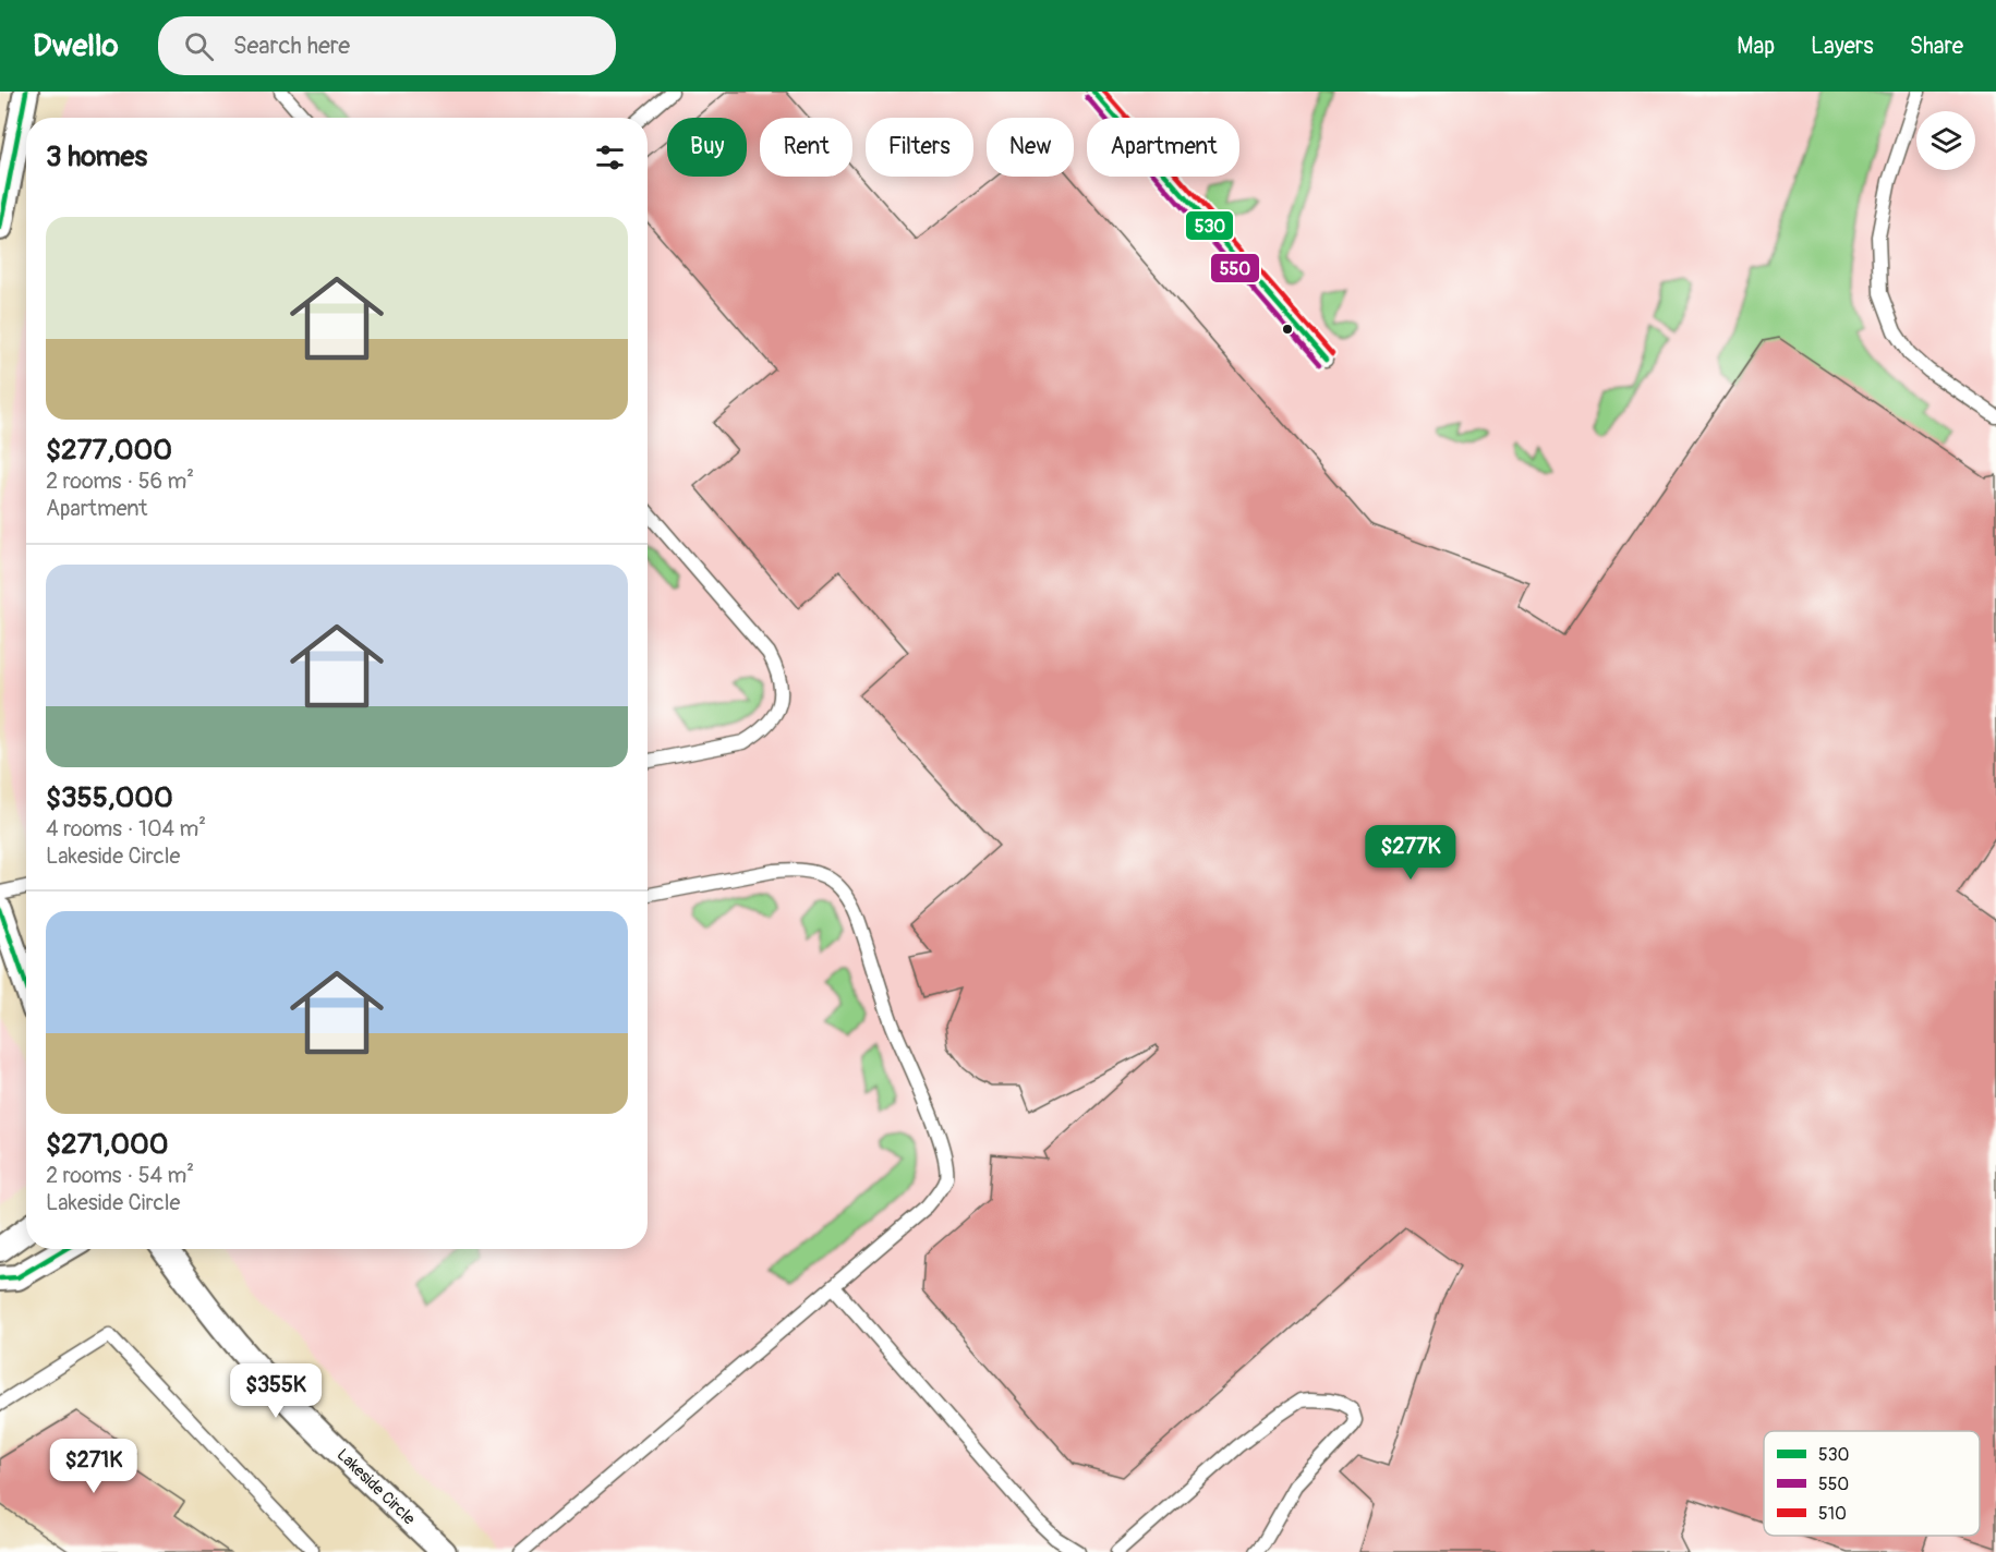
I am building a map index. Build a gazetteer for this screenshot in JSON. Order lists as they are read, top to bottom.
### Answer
{
  "streets": {
    "street": ["Lakeside Circle"]
  },
  "lines": ["transit line 530", "transit line 510", "transit line 550"],
  "legend": ["530", "550", "510"],
  "page": {
    "header": "Dwello",
    "search": "Search here",
    "nav": ["Map", "Layers", "Share"],
    "chip": [
      "Buy",
      "Rent",
      "Filters",
      "New",
      "Apartment"
    ],
    "heading": "3 homes",
    "list": [
      {
        "name": "$277,000",
        "note": "2 rooms · 56 m² · Apartment"
      },
      {
        "name": "$355,000",
        "note": "4 rooms · 104 m² · Lakeside Circle"
      },
      {
        "name": "$271,000",
        "note": "2 rooms · 54 m² · Lakeside Circle"
      }
    ],
    "price": ["$277K", "$355K", "$271K"]
  }
}
